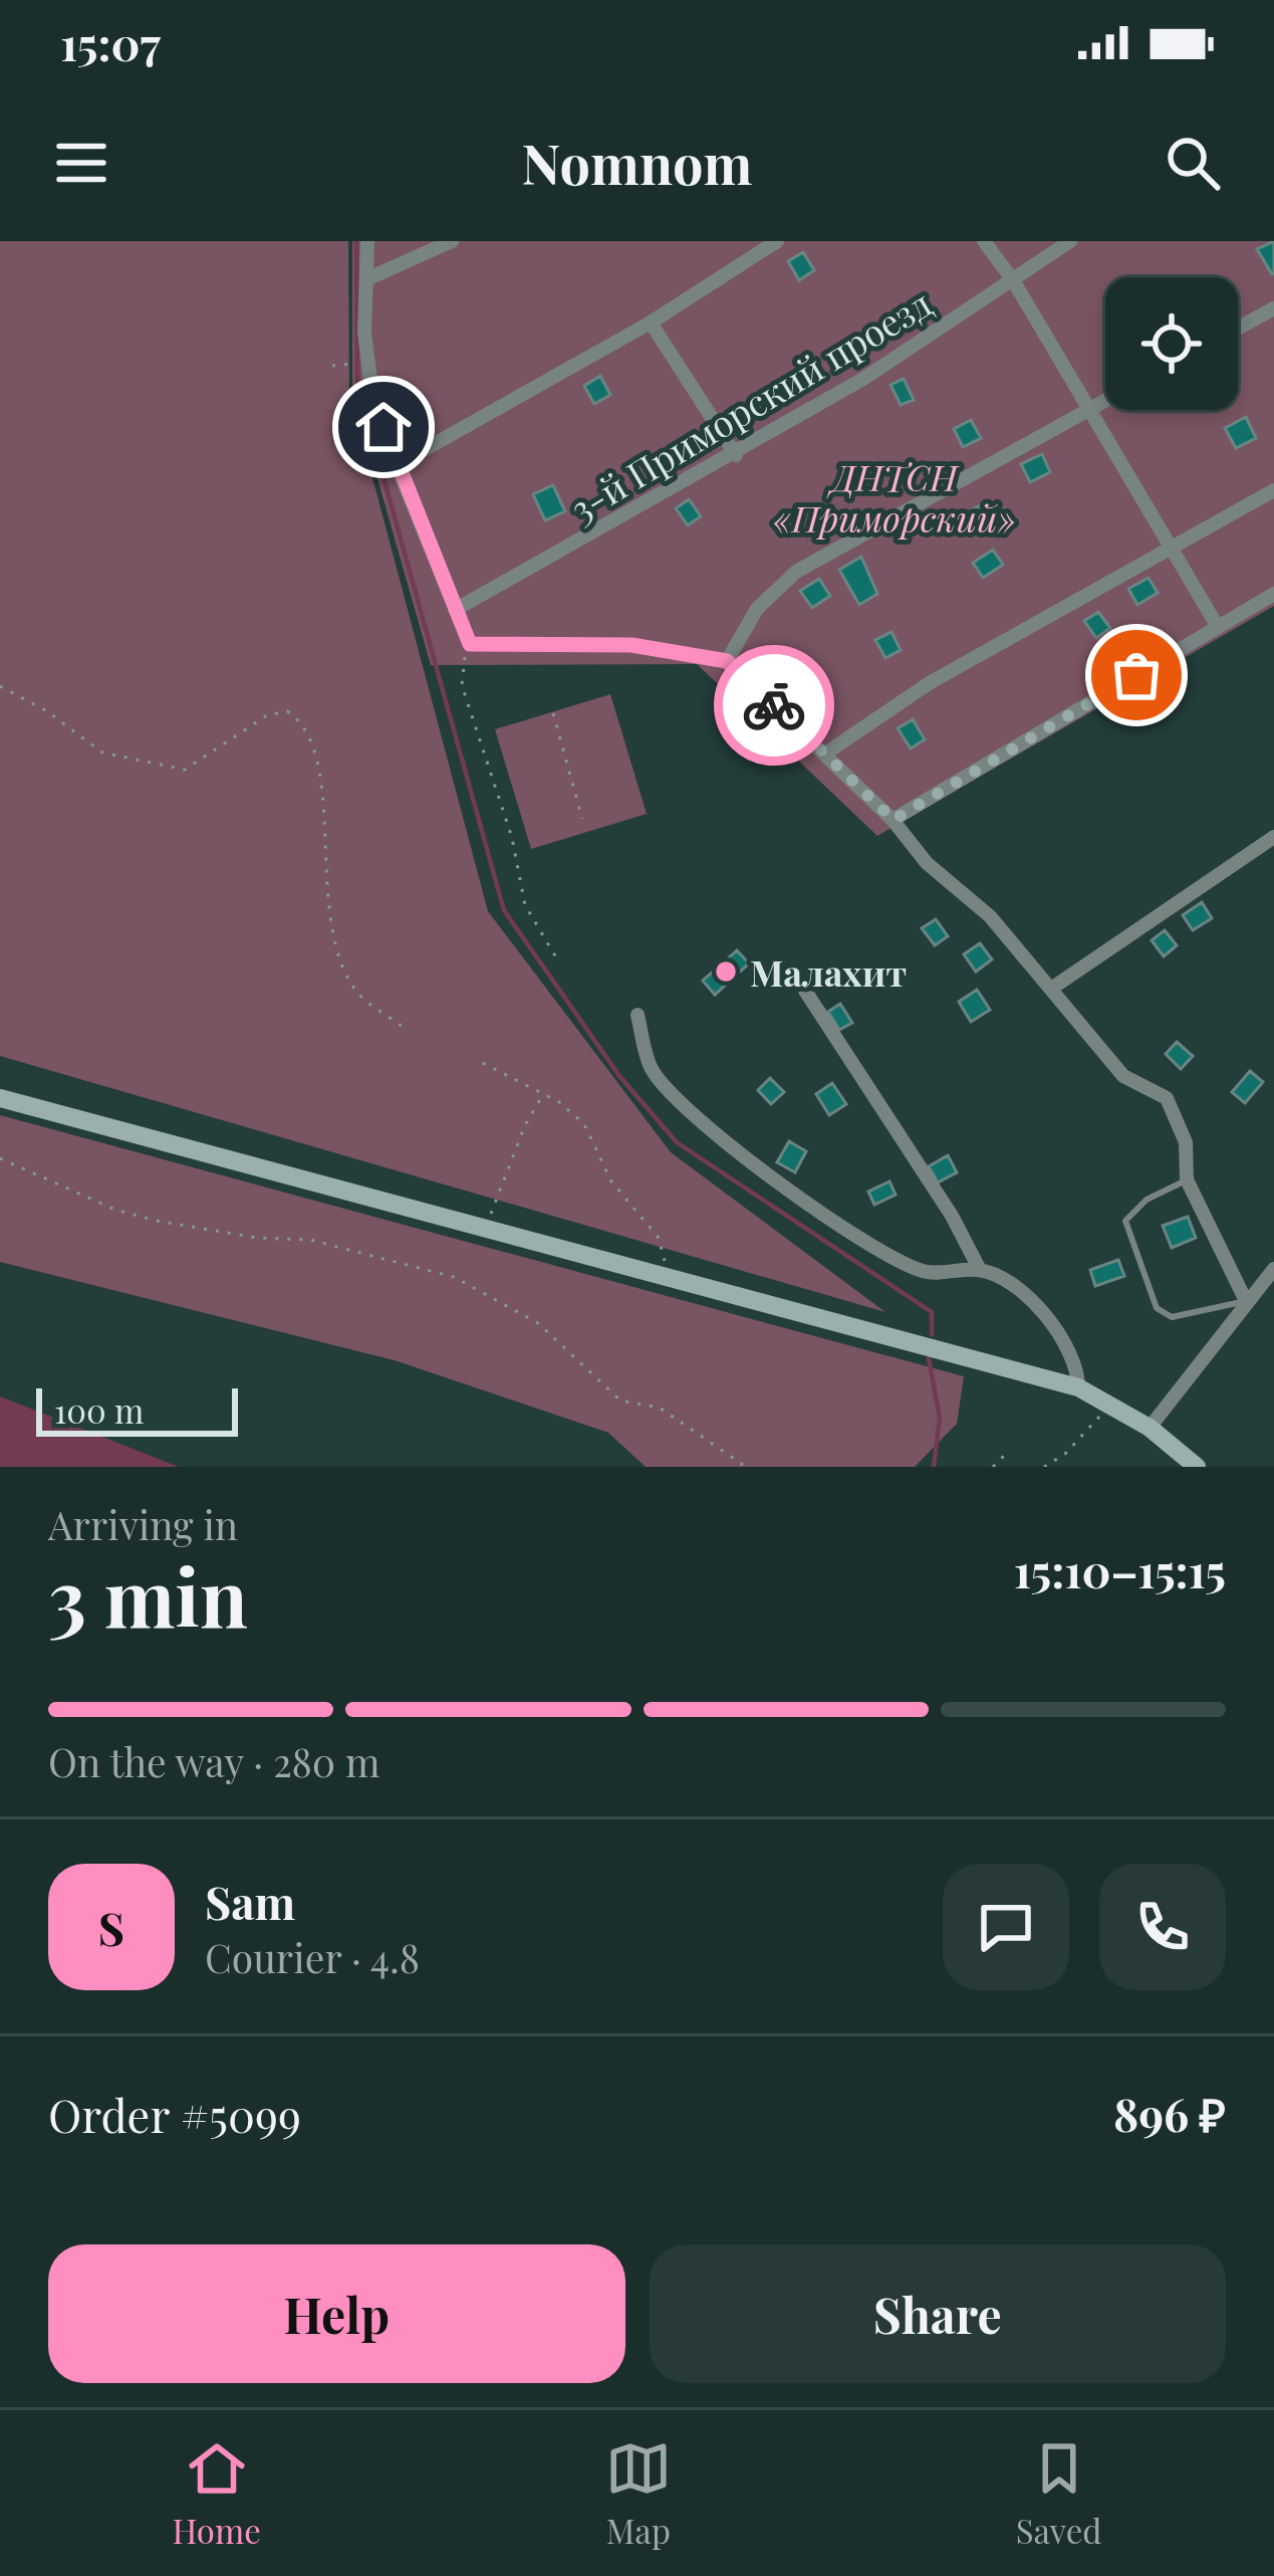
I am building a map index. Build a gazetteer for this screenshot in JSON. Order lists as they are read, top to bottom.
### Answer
{
  "streets": {
    "street": ["3-й Приморский проезд"]
  },
  "parks": ["ДНТСН «Приморский»"],
  "places": ["Малахит"],
  "scale_bar": "100 m",
  "page": {
    "status": "15:07",
    "header": "Nomnom",
    "scale": "100 m",
    "heading": ["3 min", "Arriving in", "15:10–15:15"],
    "panel": [
      "Sam",
      "Courier · 4.8",
      "Order #5099",
      "896 ₽"
    ],
    "bar": "On the way · 280 m",
    "round": "S",
    "buttons": ["Help", "Share"],
    "tabs": ["Home", "Map", "Saved"]
  }
}
